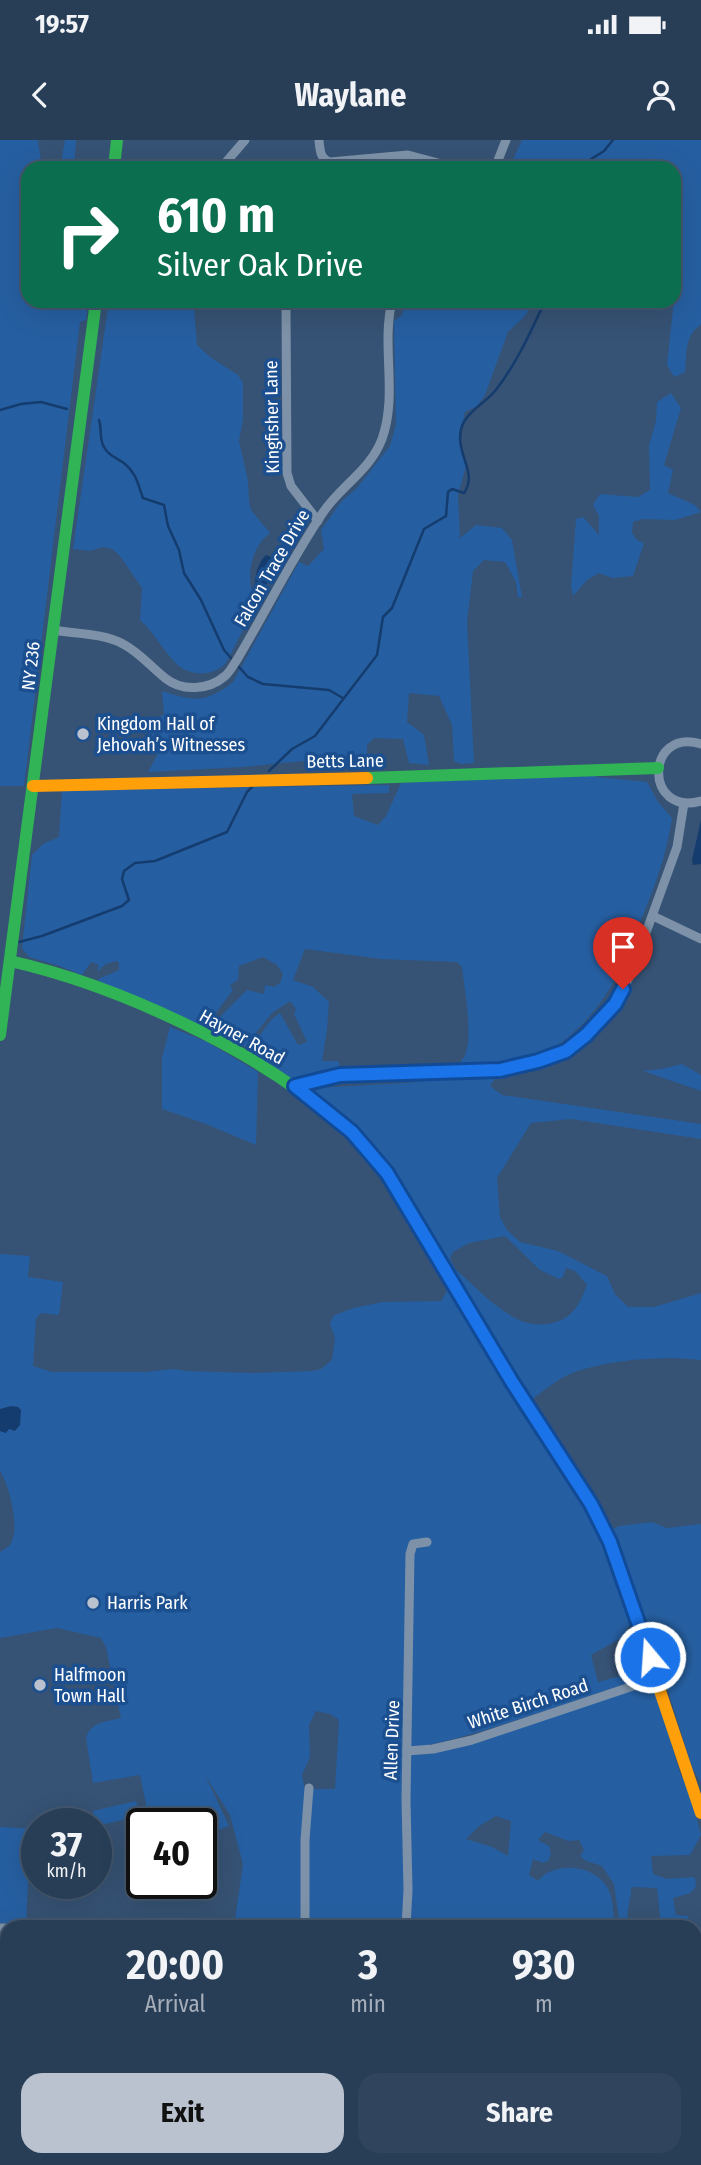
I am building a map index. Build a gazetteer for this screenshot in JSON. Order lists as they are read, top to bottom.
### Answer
{
  "streets": {
    "street": [
      "Kingfisher Lane",
      "Falcon Trace Drive",
      "NY 236",
      "Betts Lane",
      "Hayner Road",
      "White Birch Road",
      "Allen Drive"
    ]
  },
  "crossings": [
    ["Kingfisher Lane", "Falcon Trace Drive"],
    ["Falcon Trace Drive", "NY 236"],
    ["NY 236", "Betts Lane"],
    ["NY 236", "Hayner Road"],
    ["Hayner Road", "White Birch Road"],
    ["White Birch Road", "Allen Drive"]
  ],
  "places": ["Kingdom Hall of Jehovah’s Witnesses", "Harris Park", "Halfmoon Town Hall"],
  "page": {
    "status": "19:57",
    "header": "Waylane",
    "turn": ["610 m", "Silver Oak Drive"],
    "speed": "37 km/h",
    "limit": "40",
    "eta": [
      "20:00",
      "Arrival",
      "3",
      "min",
      "930",
      "m"
    ],
    "buttons": ["Exit", "Share"]
  }
}
